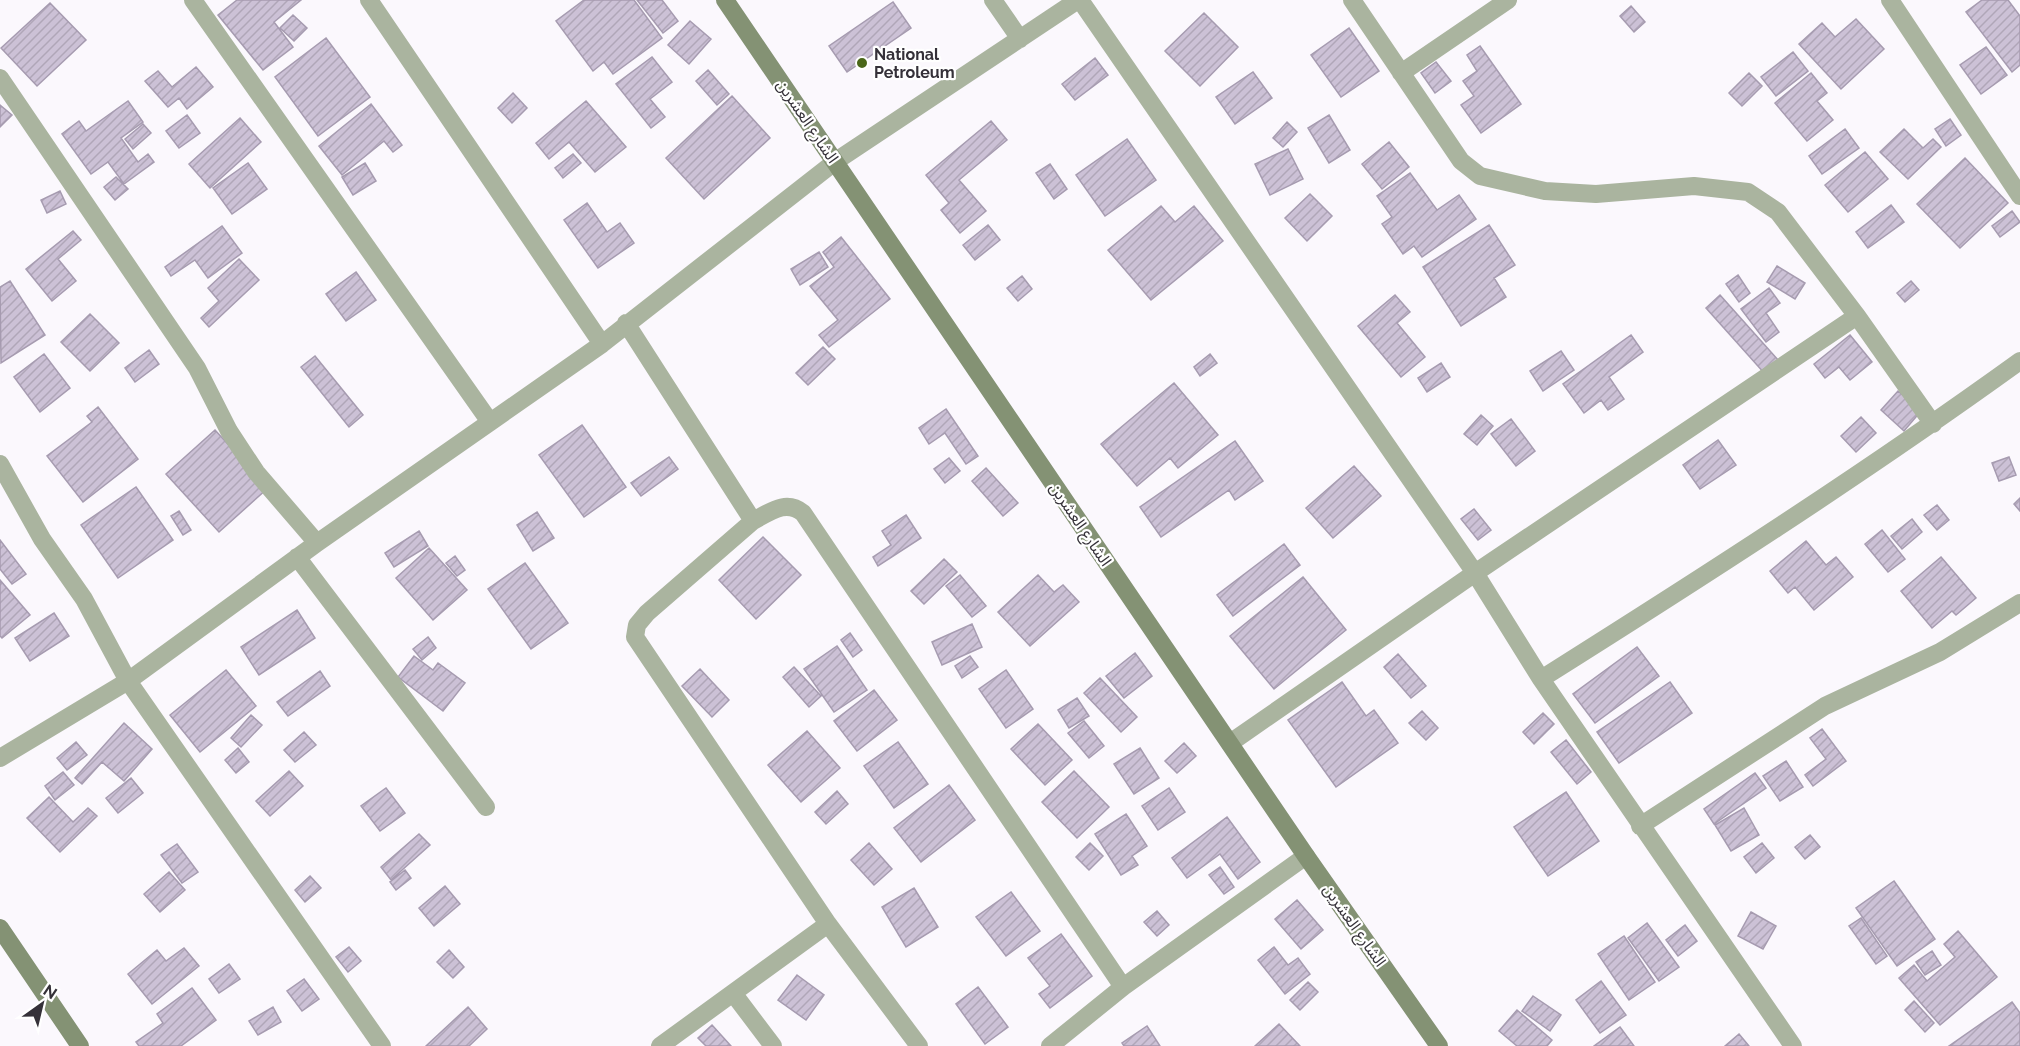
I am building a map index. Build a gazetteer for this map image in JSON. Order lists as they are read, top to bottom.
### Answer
{
  "streets": {
    "street": ["الشارع العشرين"]
  },
  "places": ["National Petroleum"],
  "north": "top right"
}
